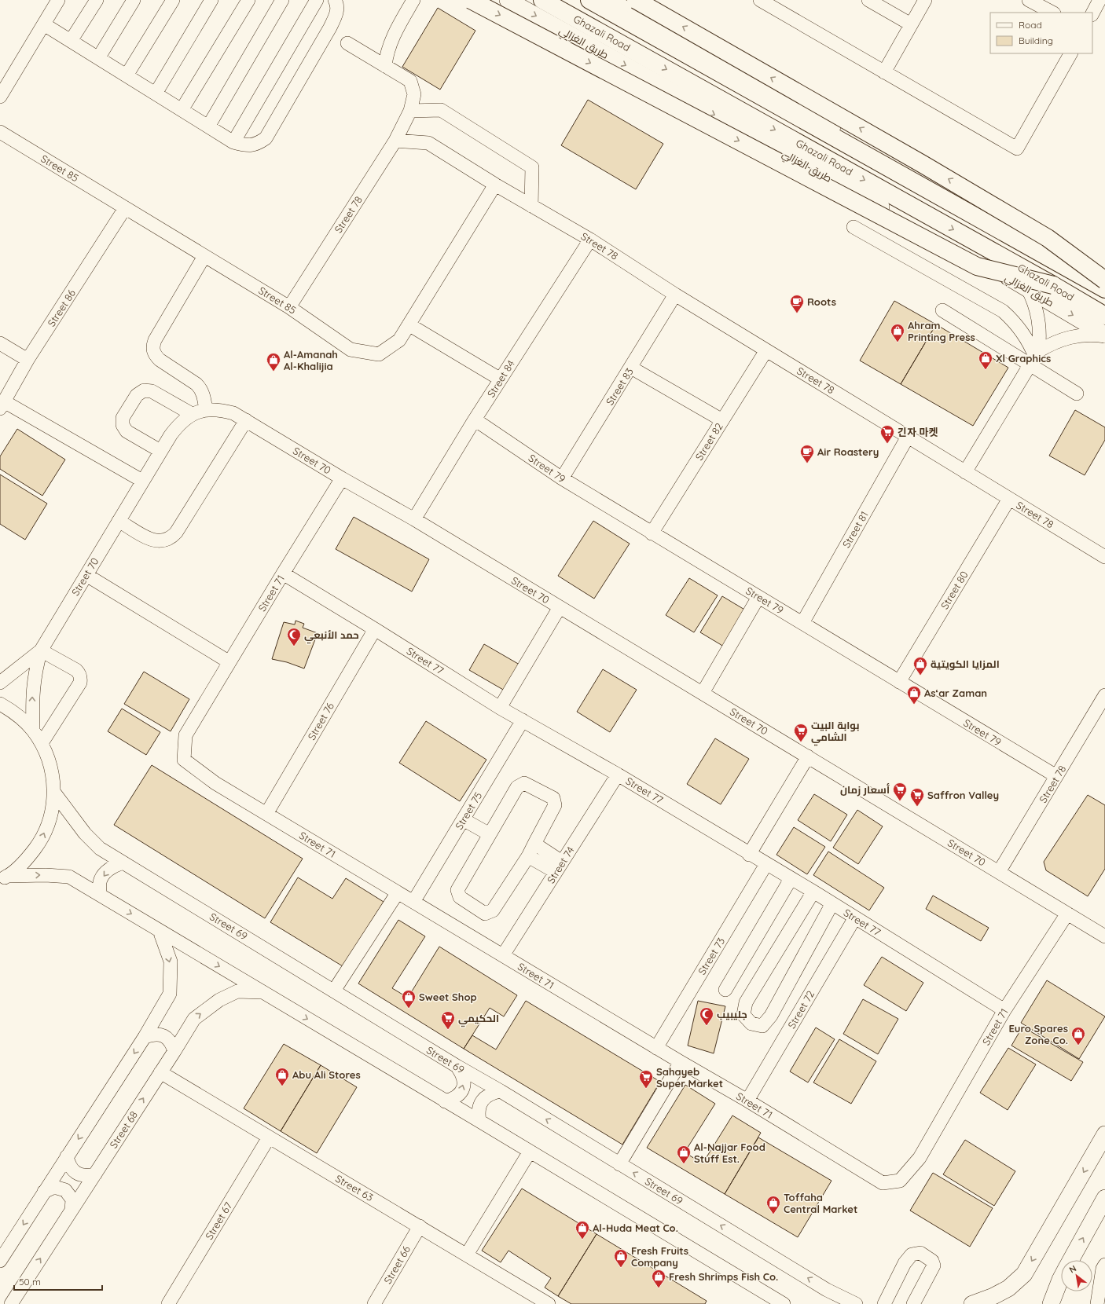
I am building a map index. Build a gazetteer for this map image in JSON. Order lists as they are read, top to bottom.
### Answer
{
  "streets": {
    "highway": ["Ghazali Road"],
    "main road": ["طريق الغزالي"],
    "street": [
      "Street 85",
      "Street 78",
      "Street 86",
      "Street 84",
      "Street 83",
      "Street 82",
      "Street 70",
      "Street 79",
      "Street 81",
      "Street 80",
      "Street 71",
      "Street 77",
      "Street 76",
      "Street 75",
      "Street 74",
      "Street 69",
      "Street 73",
      "Street 72",
      "Street 68",
      "Street 63",
      "Street 67",
      "Street 66"
    ]
  },
  "crossings": [
    ["Street 85", "Street 78"],
    ["Street 85", "Street 86"],
    ["Street 78", "Street 84"],
    ["Street 78", "Street 83"],
    ["Street 78", "Street 82"],
    ["Street 78", "Street 70"],
    ["Street 78", "Street 79"],
    ["Street 78", "Street 81"],
    ["Street 78", "Street 80"],
    ["Street 84", "Street 70"],
    ["Street 84", "Street 79"],
    ["Street 83", "Street 79"],
    ["Street 82", "Street 79"],
    ["Street 70", "Street 71"],
    ["Street 79", "Street 81"],
    ["Street 79", "Street 80"],
    ["Street 71", "Street 77"],
    ["Street 71", "Street 76"],
    ["Street 71", "Street 75"],
    ["Street 71", "Street 74"],
    ["Street 71", "Street 73"],
    ["Street 71", "Street 72"],
    ["Street 77", "Street 76"],
    ["Street 77", "Street 75"],
    ["Street 77", "Street 74"],
    ["Street 77", "Street 73"],
    ["Street 77", "Street 72"],
    ["Street 68", "Street 63"],
    ["Street 63", "Street 67"],
    ["Street 63", "Street 66"]
  ],
  "places": {
    "cafe": ["Roots", "Air Roastery"],
    "shop": [
      "Ahram Printing Press",
      "Xl Graphics",
      "Al-Amanah Al-Khalijia",
      "المزايا الكويتية",
      "As‘ar Zaman",
      "Sweet Shop",
      "Euro Spares Zone Co.",
      "Abu Ali Stores",
      "Al-Najjar Food Stuff Est.",
      "Toffaha Central Market",
      "Al-Huda Meat Co.",
      "Fresh Fruits Company",
      "Fresh Shrimps Fish Co."
    ],
    "supermarket": [
      "긴자 마켓",
      "بوابة البيت الشامي",
      "أسعار زمان",
      "Saffron Valley",
      "الحكيمي",
      "Sahayeb Super Market"
    ],
    "mosque": ["حمد الأنبعي", "جليبيب"]
  },
  "legend": ["Road", "Building"],
  "scale_bar": "50 m",
  "north": "top left"
}
